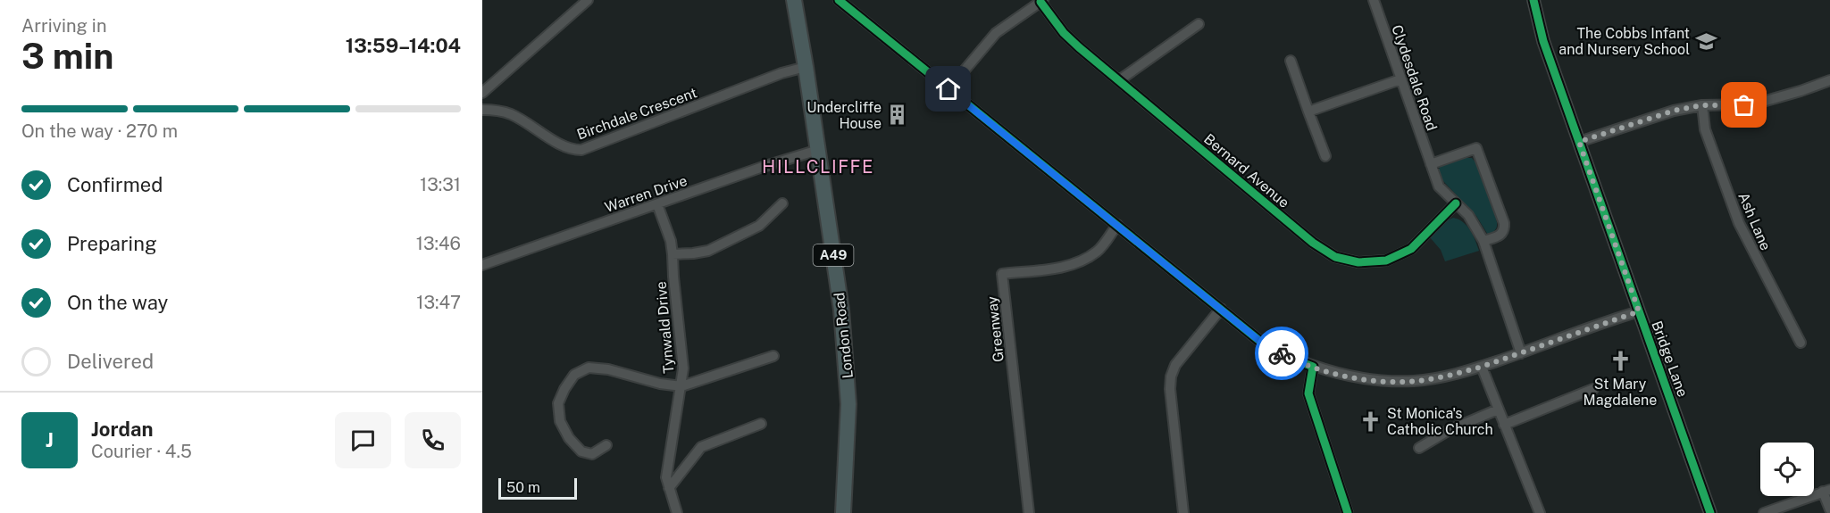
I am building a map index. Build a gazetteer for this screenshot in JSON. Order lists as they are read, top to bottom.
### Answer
{
  "streets": {
    "highway": ["A49", "London Road"],
    "street": [
      "Clydesdale Road",
      "Birchdale Crescent",
      "Bernard Avenue",
      "Warren Drive",
      "Ash Lane",
      "Tynwald Drive",
      "Greenway",
      "Bridge Lane"
    ]
  },
  "crossings": [
    ["Clydesdale Road", "Bernard Avenue"],
    ["Birchdale Crescent", "London Road"],
    ["Warren Drive", "Tynwald Drive"],
    ["Warren Drive", "London Road"]
  ],
  "districts": ["HILLCLIFFE"],
  "places": {
    "school or university": ["The Cobbs Infant and Nursery School"],
    "building": ["Undercliffe House"],
    "church": ["St Mary Magdalene", "St Monica's Catholic Church"]
  },
  "scale_bar": "50 m",
  "page": {
    "heading": ["3 min", "Arriving in", "13:59–14:04"],
    "panel": ["Jordan", "Courier · 4.5"],
    "bar": "On the way · 270 m",
    "list": [
      ["Confirmed", "13:31"],
      ["Preparing", "13:46"],
      ["On the way", "13:47"],
      "Delivered"
    ],
    "round": "J",
    "scale": "50 m"
  }
}
